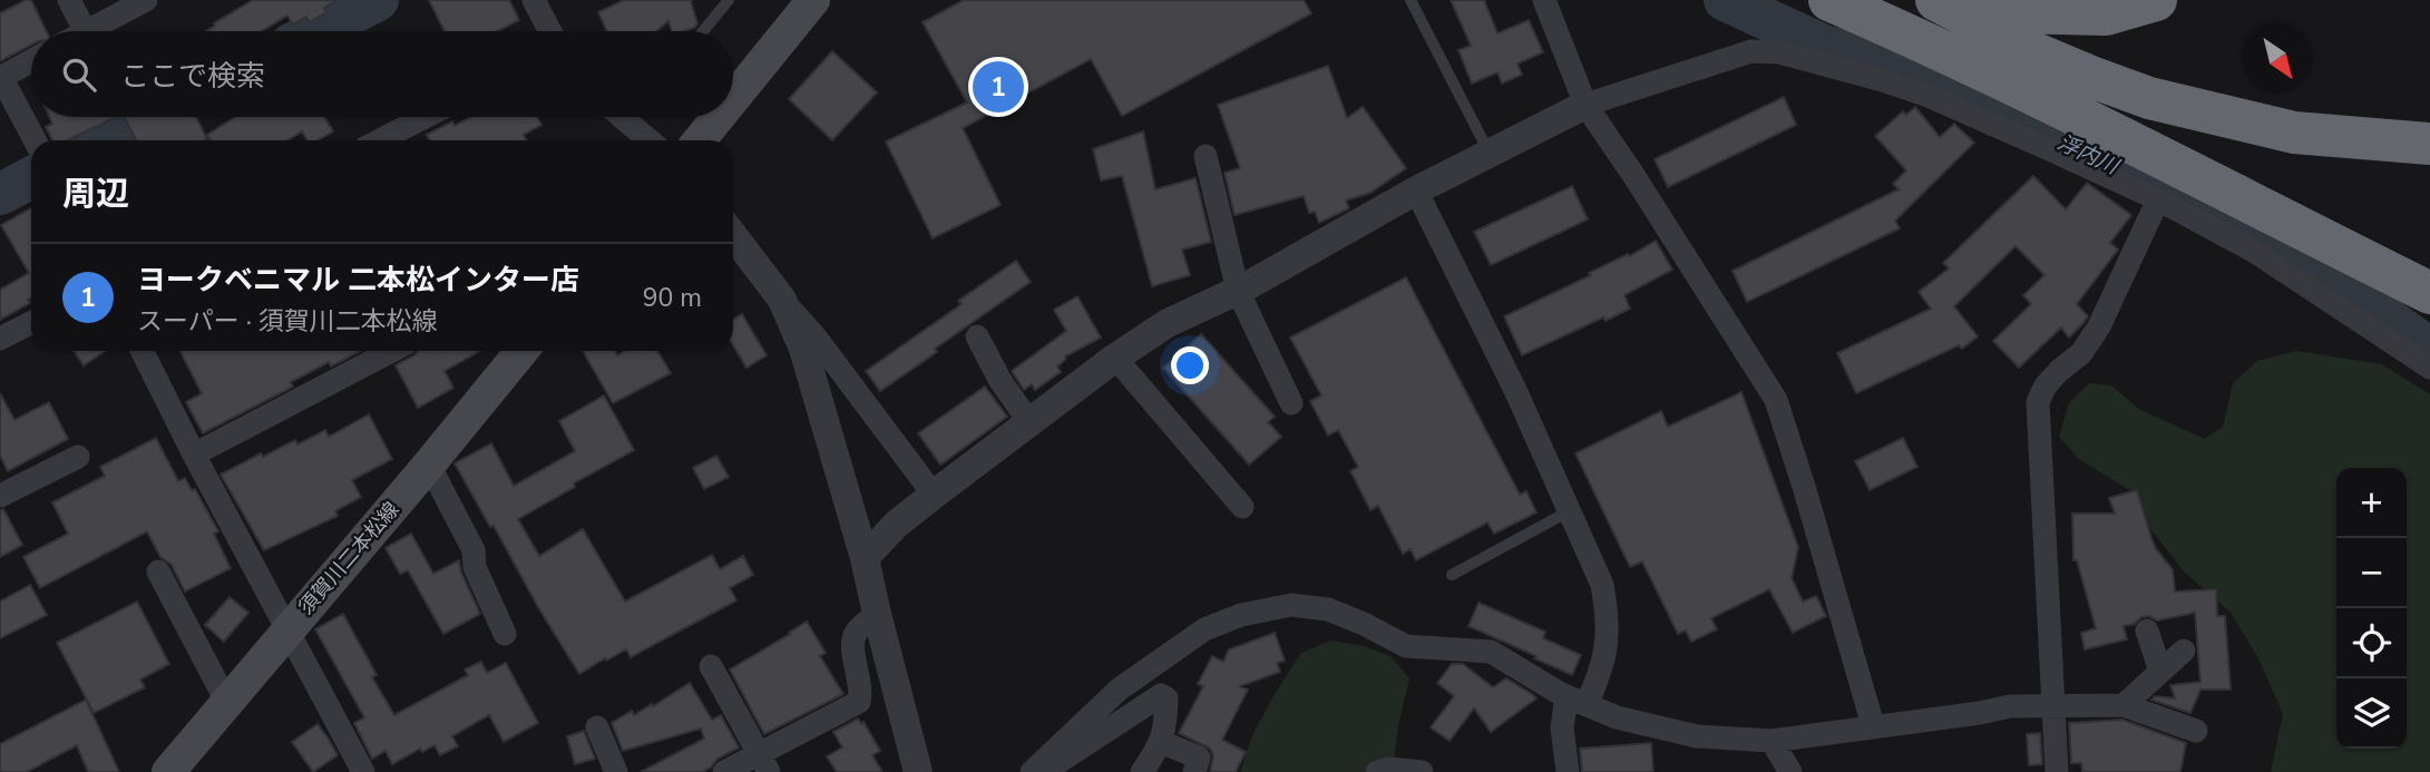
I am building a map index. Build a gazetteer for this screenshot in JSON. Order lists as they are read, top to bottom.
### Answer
{
  "streets": {
    "main road": ["須賀川二本松線"]
  },
  "water": ["浮内川"],
  "north": "bottom right",
  "page": {
    "search": "ここで検索",
    "pins": "1",
    "heading": "周辺",
    "list": [
      {
        "mark": "1",
        "name": "ヨークベニマル 二本松インター店",
        "note": "スーパー · 須賀川二本松線",
        "value": "90 m"
      }
    ],
    "map_buttons": ["+", "−"]
  }
}
